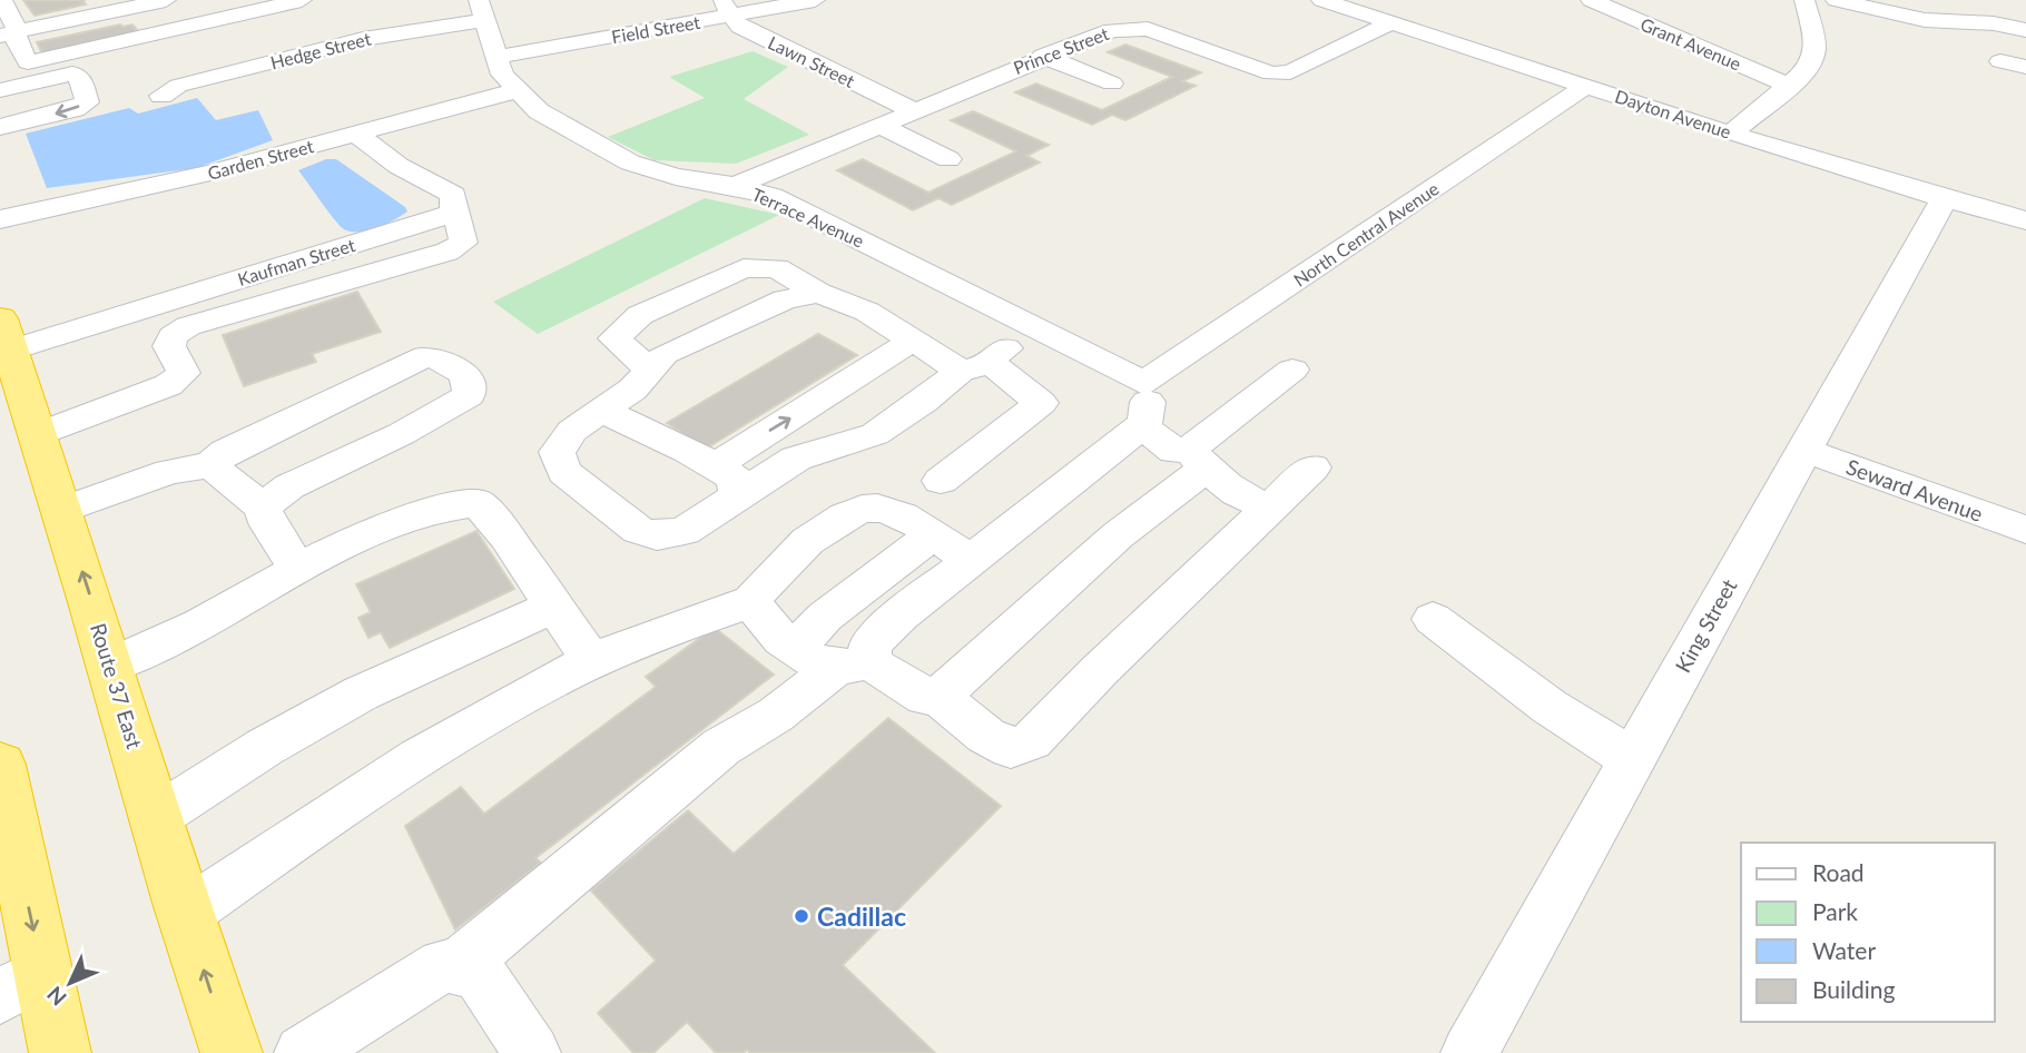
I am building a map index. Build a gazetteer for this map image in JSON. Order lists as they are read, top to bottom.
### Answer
{
  "streets": {
    "highway": ["Route 37 East"],
    "street": [
      "Field Street",
      "Grant Avenue",
      "Hedge Street",
      "Prince Street",
      "Lawn Street",
      "Dayton Avenue",
      "Garden Street",
      "Terrace Avenue",
      "North Central Avenue",
      "Kaufman Street",
      "Seward Avenue",
      "King Street"
    ]
  },
  "crossings": [
    ["Field Street", "Lawn Street"],
    ["Field Street", "Terrace Avenue"],
    ["Hedge Street", "Terrace Avenue"],
    ["Prince Street", "Lawn Street"],
    ["Prince Street", "Dayton Avenue"],
    ["Prince Street", "Terrace Avenue"],
    ["Dayton Avenue", "North Central Avenue"],
    ["Dayton Avenue", "King Street"],
    ["Garden Street", "Terrace Avenue"],
    ["Terrace Avenue", "North Central Avenue"],
    ["Kaufman Street", "Route 37 East"],
    ["Seward Avenue", "King Street"]
  ],
  "places": ["Cadillac"],
  "legend": [
    "Road",
    "Park",
    "Water",
    "Building"
  ],
  "north": "bottom left"
}
